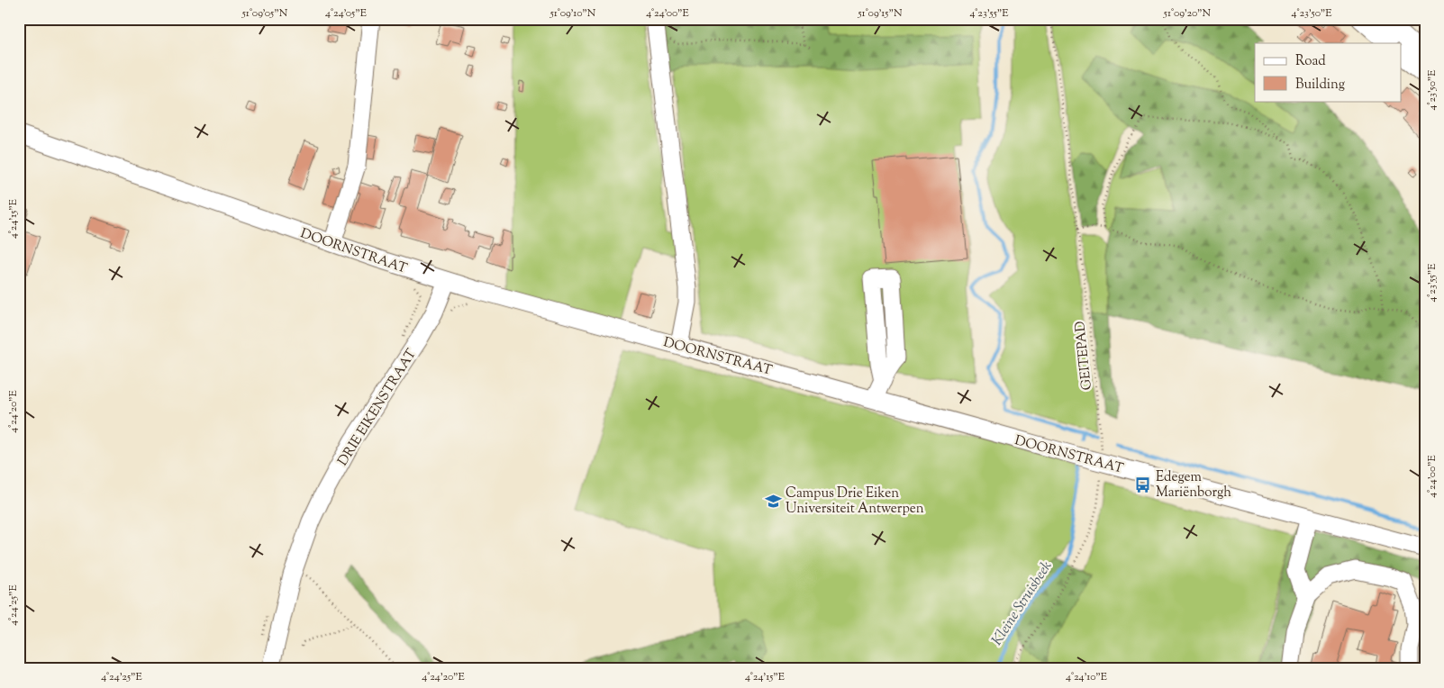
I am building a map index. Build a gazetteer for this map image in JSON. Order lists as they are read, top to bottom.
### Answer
{
  "streets": {
    "street": ["DOORNSTRAAT", "DRIE EIKENSTRAAT"],
    "path": ["GEITEPAD"]
  },
  "crossings": [
    ["DOORNSTRAAT", "GEITEPAD"],
    ["DOORNSTRAAT", "DRIE EIKENSTRAAT"]
  ],
  "water": ["Kleine Struisbeek"],
  "places": {
    "bus stop": ["Edegem Mariënborgh"],
    "school or university": ["Campus Drie Eiken Universiteit Antwerpen"]
  },
  "legend": ["Road", "Building"],
  "coordinates": [
    "51°09'05\"N",
    "4°24'05\"E",
    "51°09'10\"N",
    "4°24'00\"E",
    "51°09'15\"N",
    "4°23'55\"E",
    "51°09'20\"N",
    "4°23'50\"E",
    "4°24'15\"E",
    "4°24'20\"E",
    "4°24'25\"E",
    "4°24'10\"E"
  ]
}
